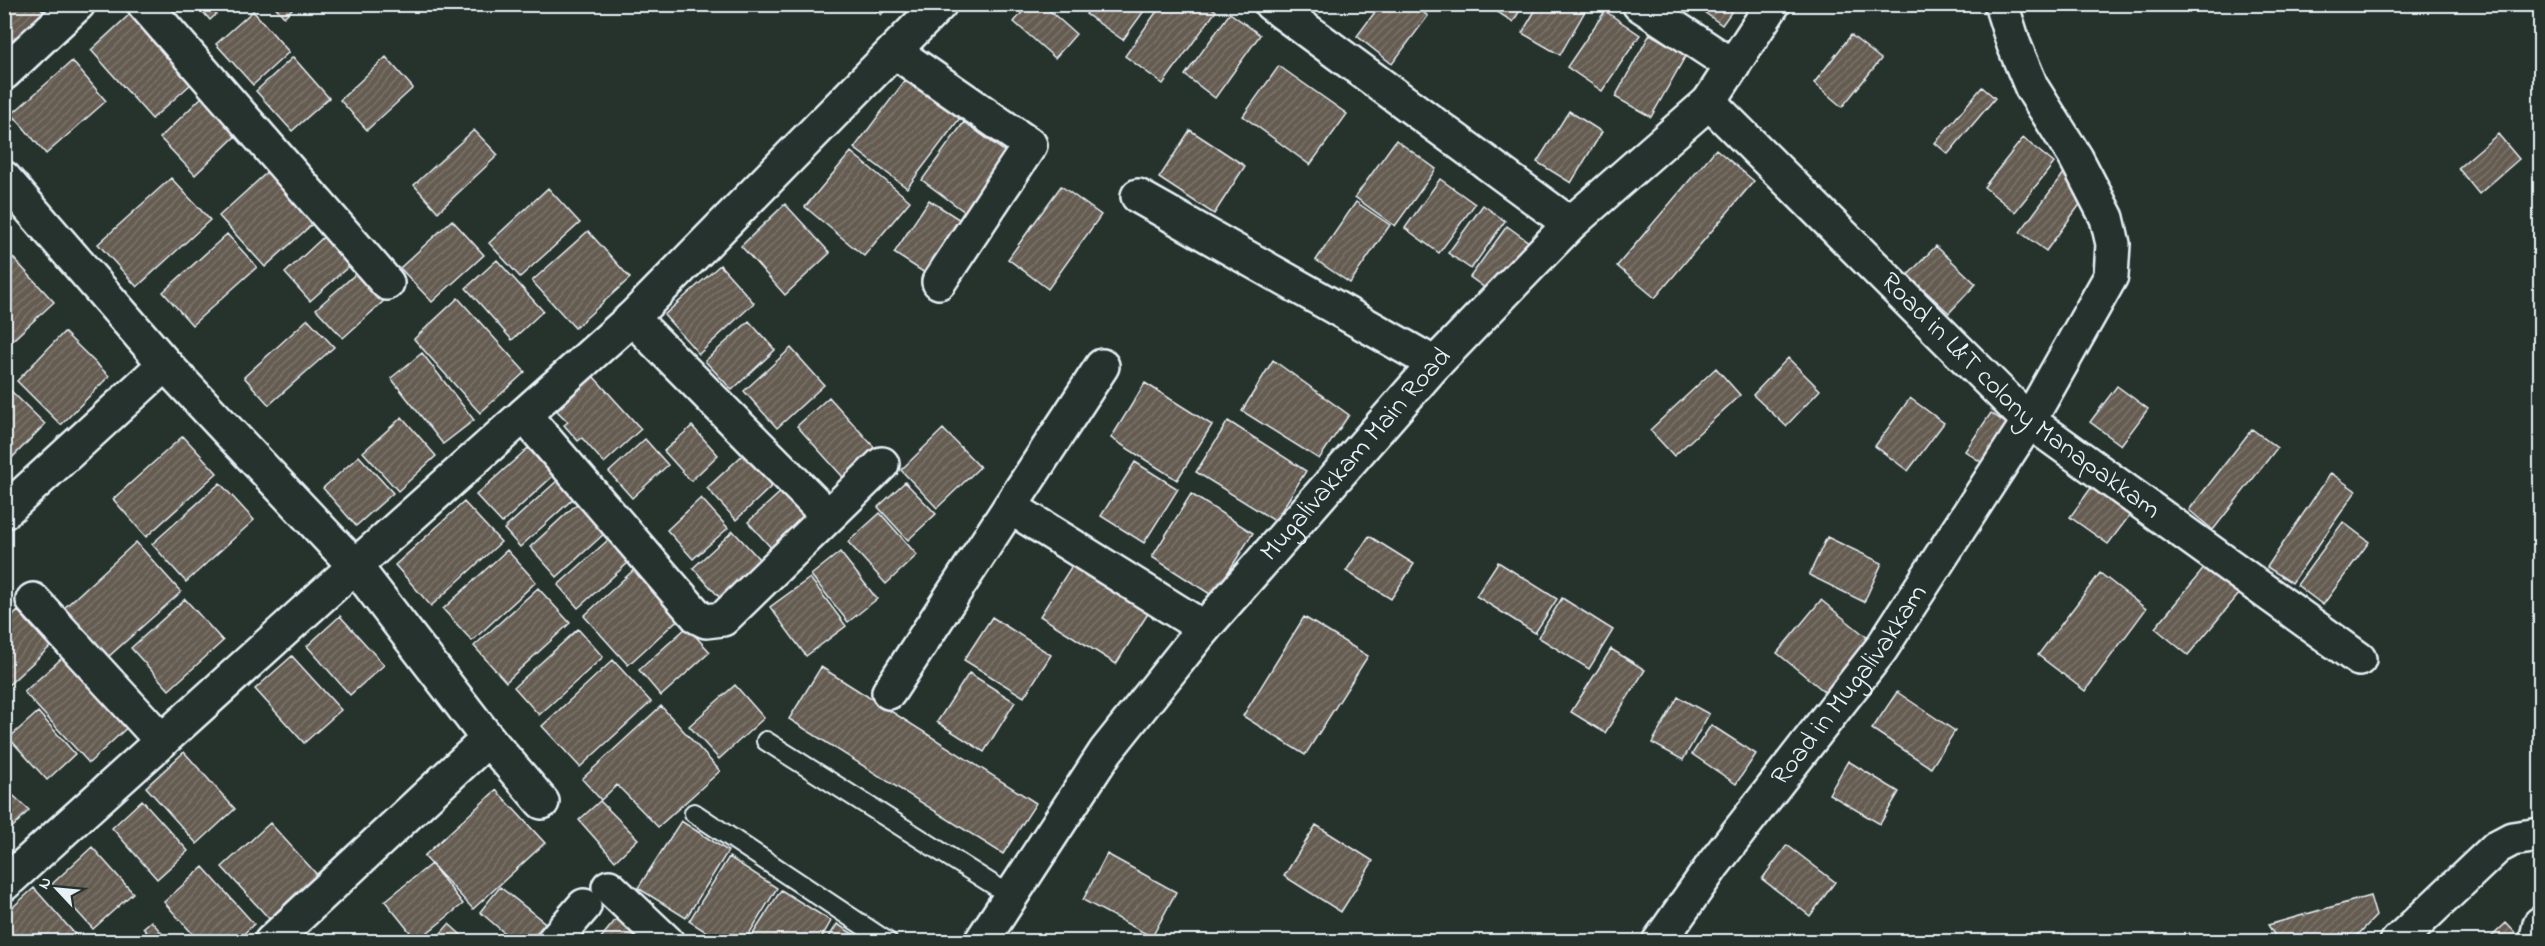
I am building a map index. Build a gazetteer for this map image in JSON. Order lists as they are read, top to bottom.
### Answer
{
  "streets": {
    "street": ["Road in L&T colony Manapakkam", "Mugalivakkam Main Road", "Road in Mugalivakkam"]
  },
  "crossings": [
    ["Road in L&T colony Manapakkam", "Mugalivakkam Main Road"],
    ["Road in L&T colony Manapakkam", "Road in Mugalivakkam"]
  ],
  "north": "top left"
}
